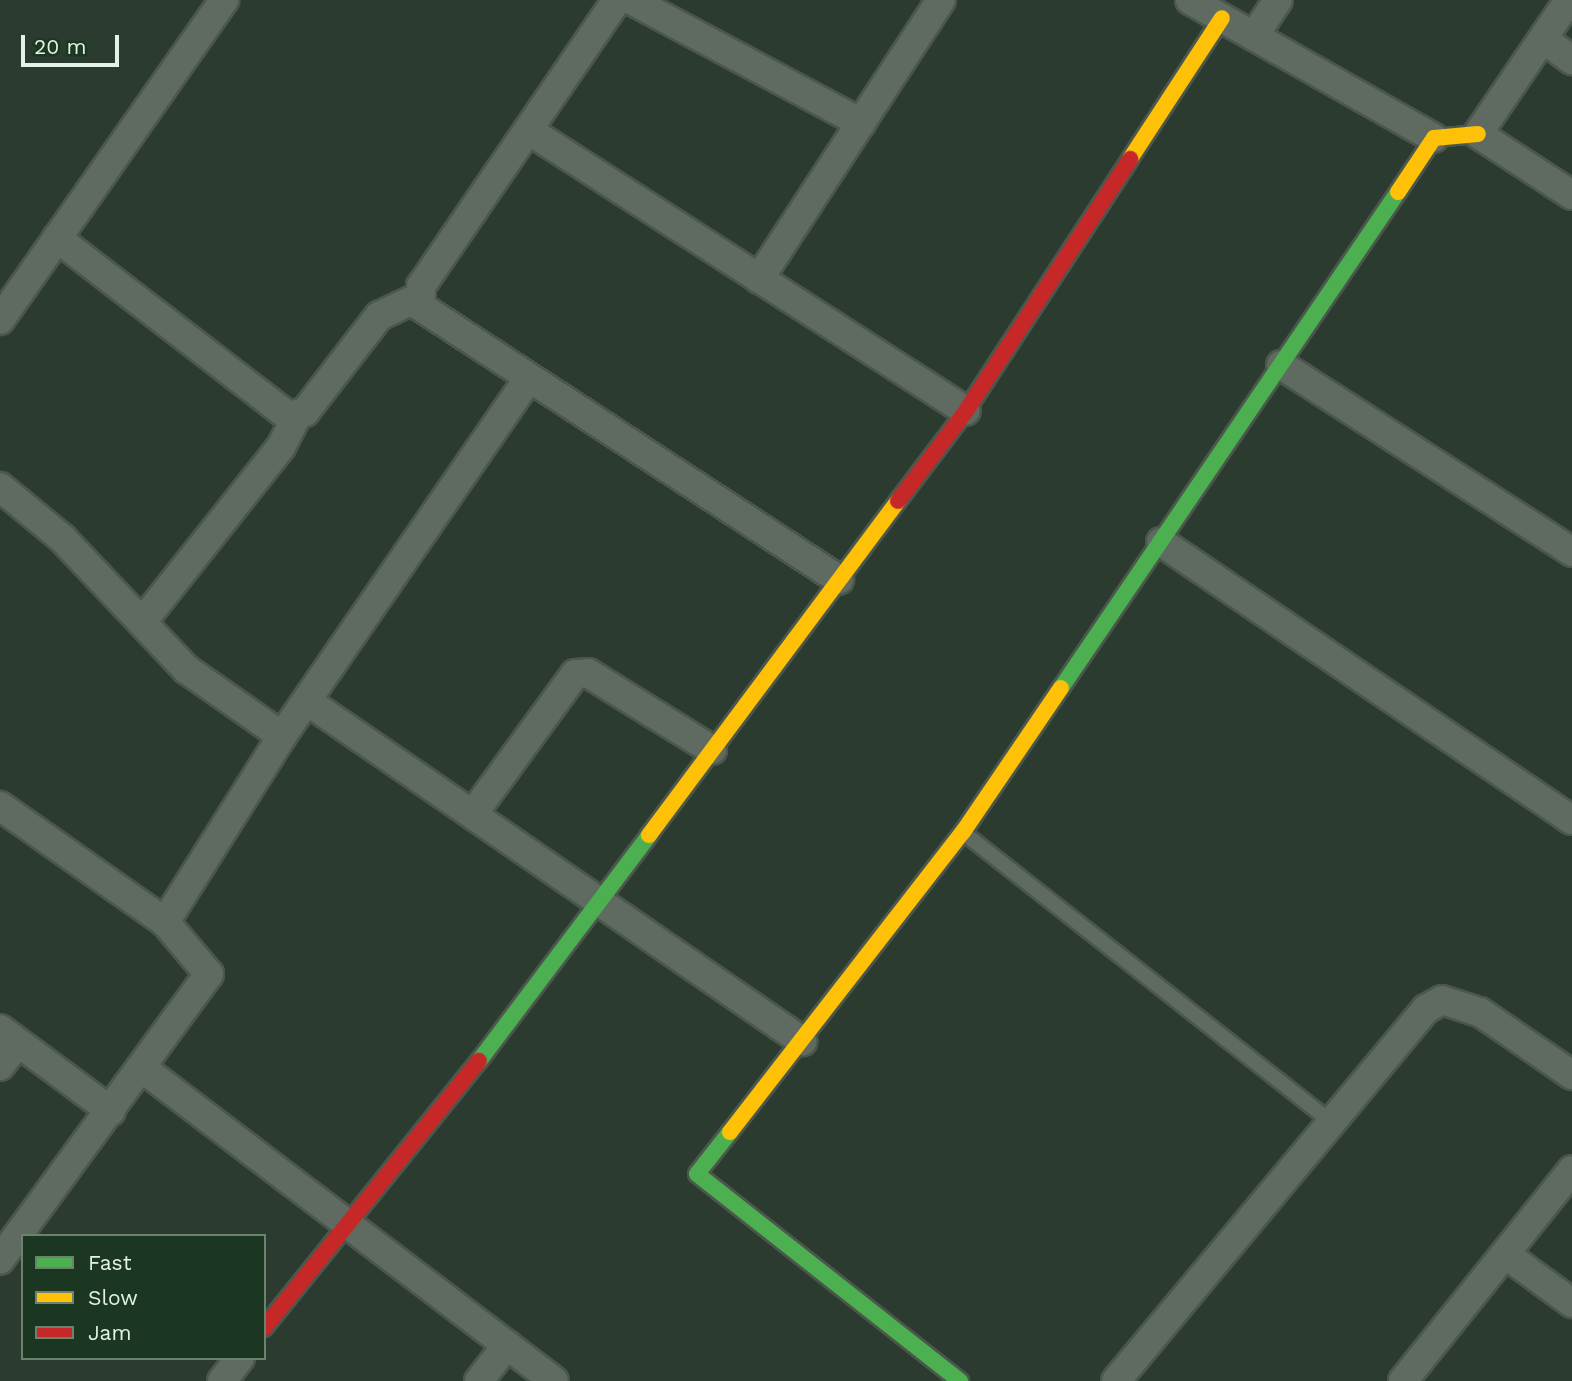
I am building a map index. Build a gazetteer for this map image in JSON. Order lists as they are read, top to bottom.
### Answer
{
  "legend": ["Fast", "Slow", "Jam"],
  "scale_bar": "20 m"
}
